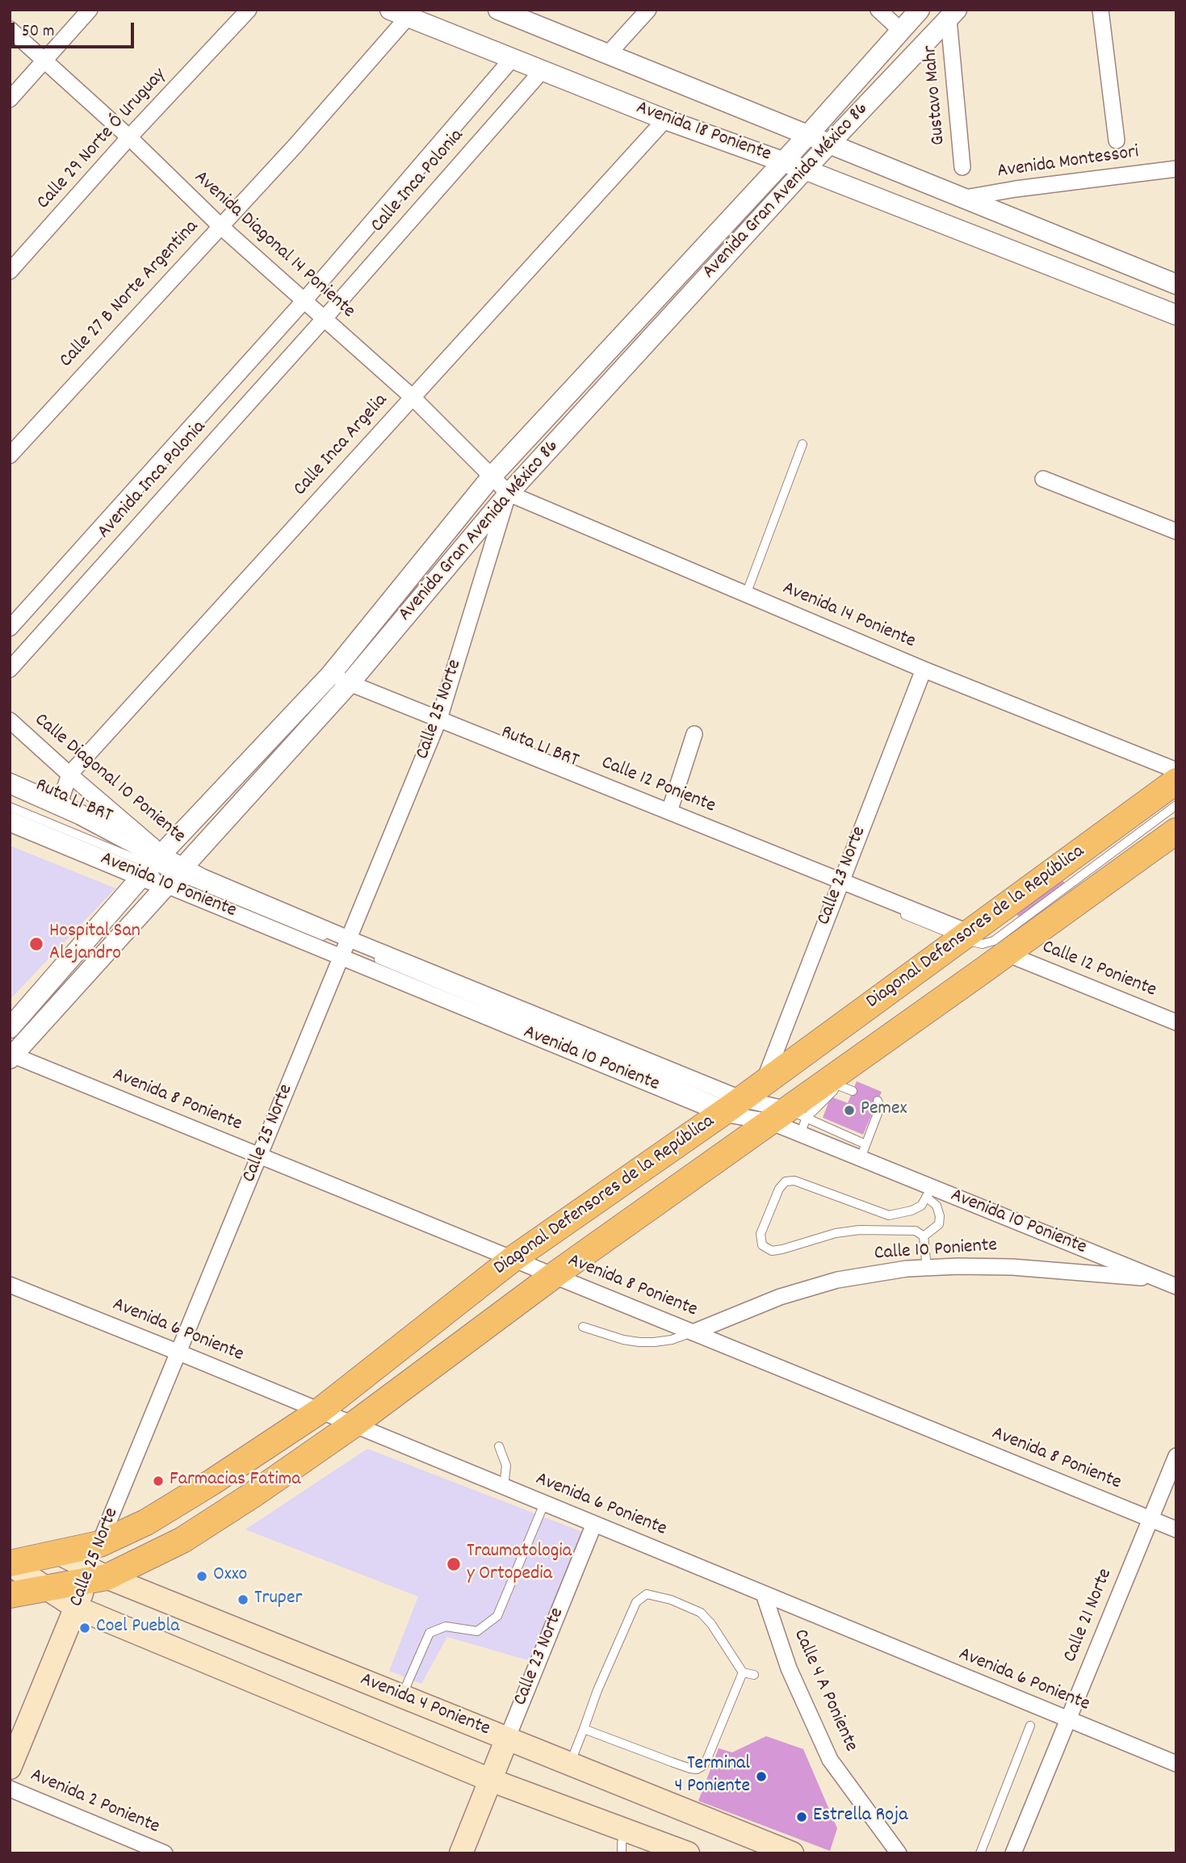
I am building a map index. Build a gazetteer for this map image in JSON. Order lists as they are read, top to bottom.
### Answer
{
  "streets": {
    "main road": [
      "Calle 25 Norte",
      "Calle 23 Norte",
      "Diagonal Defensores de la República",
      "Avenida 4 Poniente"
    ],
    "street": [
      "Gustavo Mahr",
      "Avenida 18 Poniente",
      "Calle 29 Norte Ó Uruguay",
      "Avenida Montessori",
      "Calle Inca Polonia",
      "Avenida Gran Avenida México 86",
      "Avenida Diagonal 14 Poniente",
      "Calle 27 B Norte Argentina",
      "Calle Inca Argelia",
      "Avenida Inca Polonia",
      "Avenida 14 Poniente",
      "Calle Diagonal 10 Poniente",
      "Calle 12 Poniente",
      "Avenida 10 Poniente",
      "Avenida 8 Poniente",
      "Calle 10 Poniente",
      "Avenida 6 Poniente",
      "Calle 21 Norte",
      "Calle 4 A Poniente",
      "Avenida 2 Poniente"
    ],
    "lane": ["Ruta L1 BRT"]
  },
  "crossings": [
    ["Gustavo Mahr", "Avenida Gran Avenida México 86"],
    ["Avenida 18 Poniente", "Avenida Montessori"],
    ["Avenida 18 Poniente", "Calle Inca Polonia"],
    ["Avenida 18 Poniente", "Avenida Gran Avenida México 86"],
    ["Avenida 18 Poniente", "Calle 27 B Norte Argentina"],
    ["Avenida 18 Poniente", "Calle Inca Argelia"],
    ["Calle 29 Norte Ó Uruguay", "Avenida Diagonal 14 Poniente"],
    ["Calle Inca Polonia", "Avenida Diagonal 14 Poniente"],
    ["Calle Inca Polonia", "Avenida Inca Polonia"],
    ["Avenida Gran Avenida México 86", "Avenida Diagonal 14 Poniente"],
    ["Avenida Gran Avenida México 86", "Avenida 14 Poniente"],
    ["Avenida Gran Avenida México 86", "Calle 25 Norte"],
    ["Avenida Gran Avenida México 86", "Ruta L1 BRT"],
    ["Avenida Gran Avenida México 86", "Calle Diagonal 10 Poniente"],
    ["Avenida Gran Avenida México 86", "Calle 12 Poniente"],
    ["Avenida Gran Avenida México 86", "Avenida 10 Poniente"],
    ["Avenida Gran Avenida México 86", "Avenida 8 Poniente"],
    ["Avenida Diagonal 14 Poniente", "Calle 27 B Norte Argentina"],
    ["Avenida Diagonal 14 Poniente", "Calle Inca Argelia"],
    ["Avenida Diagonal 14 Poniente", "Avenida Inca Polonia"],
    ["Avenida Diagonal 14 Poniente", "Avenida 14 Poniente"],
    ["Avenida Diagonal 14 Poniente", "Calle 25 Norte"],
    ["Calle Inca Argelia", "Calle Diagonal 10 Poniente"],
    ["Calle Inca Argelia", "Avenida 10 Poniente"],
    ["Avenida 14 Poniente", "Calle 25 Norte"],
    ["Avenida 14 Poniente", "Calle 23 Norte"],
    ["Calle 25 Norte", "Ruta L1 BRT"],
    ["Calle 25 Norte", "Calle 12 Poniente"],
    ["Calle 25 Norte", "Avenida 10 Poniente"],
    ["Calle 25 Norte", "Diagonal Defensores de la República"],
    ["Calle 25 Norte", "Avenida 8 Poniente"],
    ["Calle 25 Norte", "Avenida 6 Poniente"],
    ["Calle 25 Norte", "Avenida 4 Poniente"],
    ["Ruta L1 BRT", "Calle Diagonal 10 Poniente"],
    ["Ruta L1 BRT", "Calle 12 Poniente"],
    ["Ruta L1 BRT", "Calle 23 Norte"],
    ["Ruta L1 BRT", "Avenida 10 Poniente"],
    ["Calle Diagonal 10 Poniente", "Avenida 10 Poniente"],
    ["Calle 12 Poniente", "Calle 23 Norte"],
    ["Calle 12 Poniente", "Diagonal Defensores de la República"],
    ["Calle 23 Norte", "Diagonal Defensores de la República"],
    ["Calle 23 Norte", "Avenida 6 Poniente"],
    ["Calle 23 Norte", "Avenida 4 Poniente"],
    ["Avenida 10 Poniente", "Diagonal Defensores de la República"],
    ["Avenida 10 Poniente", "Calle 10 Poniente"],
    ["Diagonal Defensores de la República", "Avenida 8 Poniente"],
    ["Diagonal Defensores de la República", "Avenida 6 Poniente"],
    ["Diagonal Defensores de la República", "Avenida 4 Poniente"],
    ["Avenida 8 Poniente", "Calle 10 Poniente"],
    ["Avenida 8 Poniente", "Calle 21 Norte"],
    ["Avenida 6 Poniente", "Calle 21 Norte"],
    ["Avenida 6 Poniente", "Calle 4 A Poniente"]
  ],
  "places": [
    "Hospital San Alejandro",
    "Pemex",
    "Farmacias Fatima",
    "Traumatologia y Ortopedia",
    "Oxxo",
    "Truper",
    "Coel Puebla",
    "Terminal 4 Poniente",
    "Estrella Roja"
  ],
  "scale_bar": "50 m"
}
